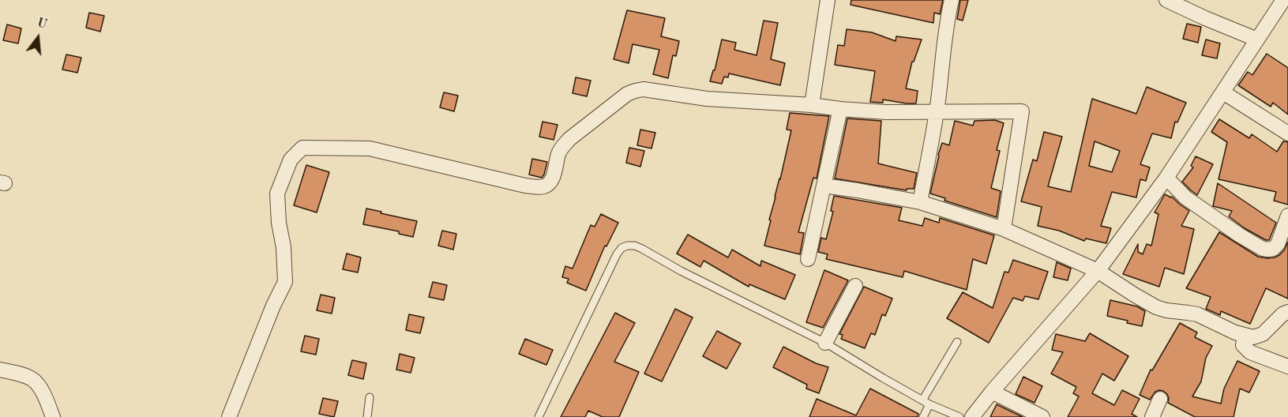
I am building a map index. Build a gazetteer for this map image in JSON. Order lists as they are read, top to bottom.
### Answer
{
  "north": "top"
}
